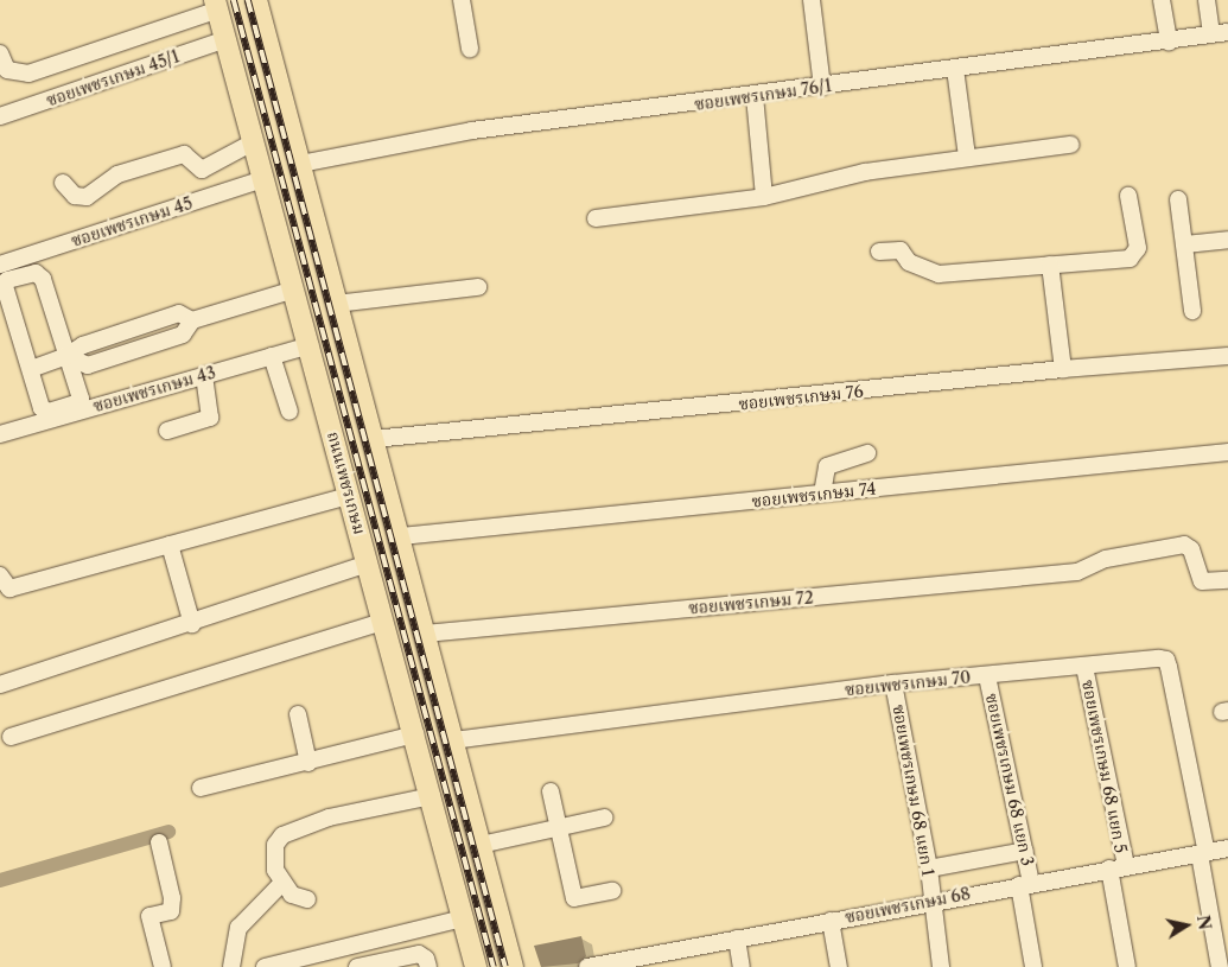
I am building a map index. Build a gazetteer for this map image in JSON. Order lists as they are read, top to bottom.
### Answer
{
  "streets": {
    "main road": ["ถนนเพชรเกษม"],
    "street": [
      "ซอยเพชรเกษม 45/1",
      "ซอยเพชรเกษม 76/1",
      "ซอยเพชรเกษม 45",
      "ซอยเพชรเกษม 43",
      "ซอยเพชรเกษม 76",
      "ซอยเพชรเกษม 74",
      "ซอยเพชรเกษม 72",
      "ซอยเพชรเกษม 70",
      "ซอยเพชรเกษม 68 แยก 5",
      "ซอยเพชรเกษม 68 แยก 3",
      "ซอยเพชรเกษม 68 แยก 1",
      "ซอยเพชรเกษม 68"
    ]
  },
  "crossings": [
    ["ซอยเพชรเกษม 45/1", "ถนนเพชรเกษม"],
    ["ซอยเพชรเกษม 45", "ถนนเพชรเกษม"],
    ["ซอยเพชรเกษม 43", "ถนนเพชรเกษม"],
    ["ซอยเพชรเกษม 70", "ซอยเพชรเกษม 68 แยก 5"],
    ["ซอยเพชรเกษม 70", "ซอยเพชรเกษม 68 แยก 3"],
    ["ซอยเพชรเกษม 70", "ซอยเพชรเกษม 68 แยก 1"],
    ["ซอยเพชรเกษม 70", "ซอยเพชรเกษม 68"],
    ["ซอยเพชรเกษม 68 แยก 5", "ซอยเพชรเกษม 68"],
    ["ซอยเพชรเกษม 68 แยก 3", "ซอยเพชรเกษม 68"],
    ["ซอยเพชรเกษม 68 แยก 1", "ซอยเพชรเกษม 68"]
  ],
  "north": "right"
}
